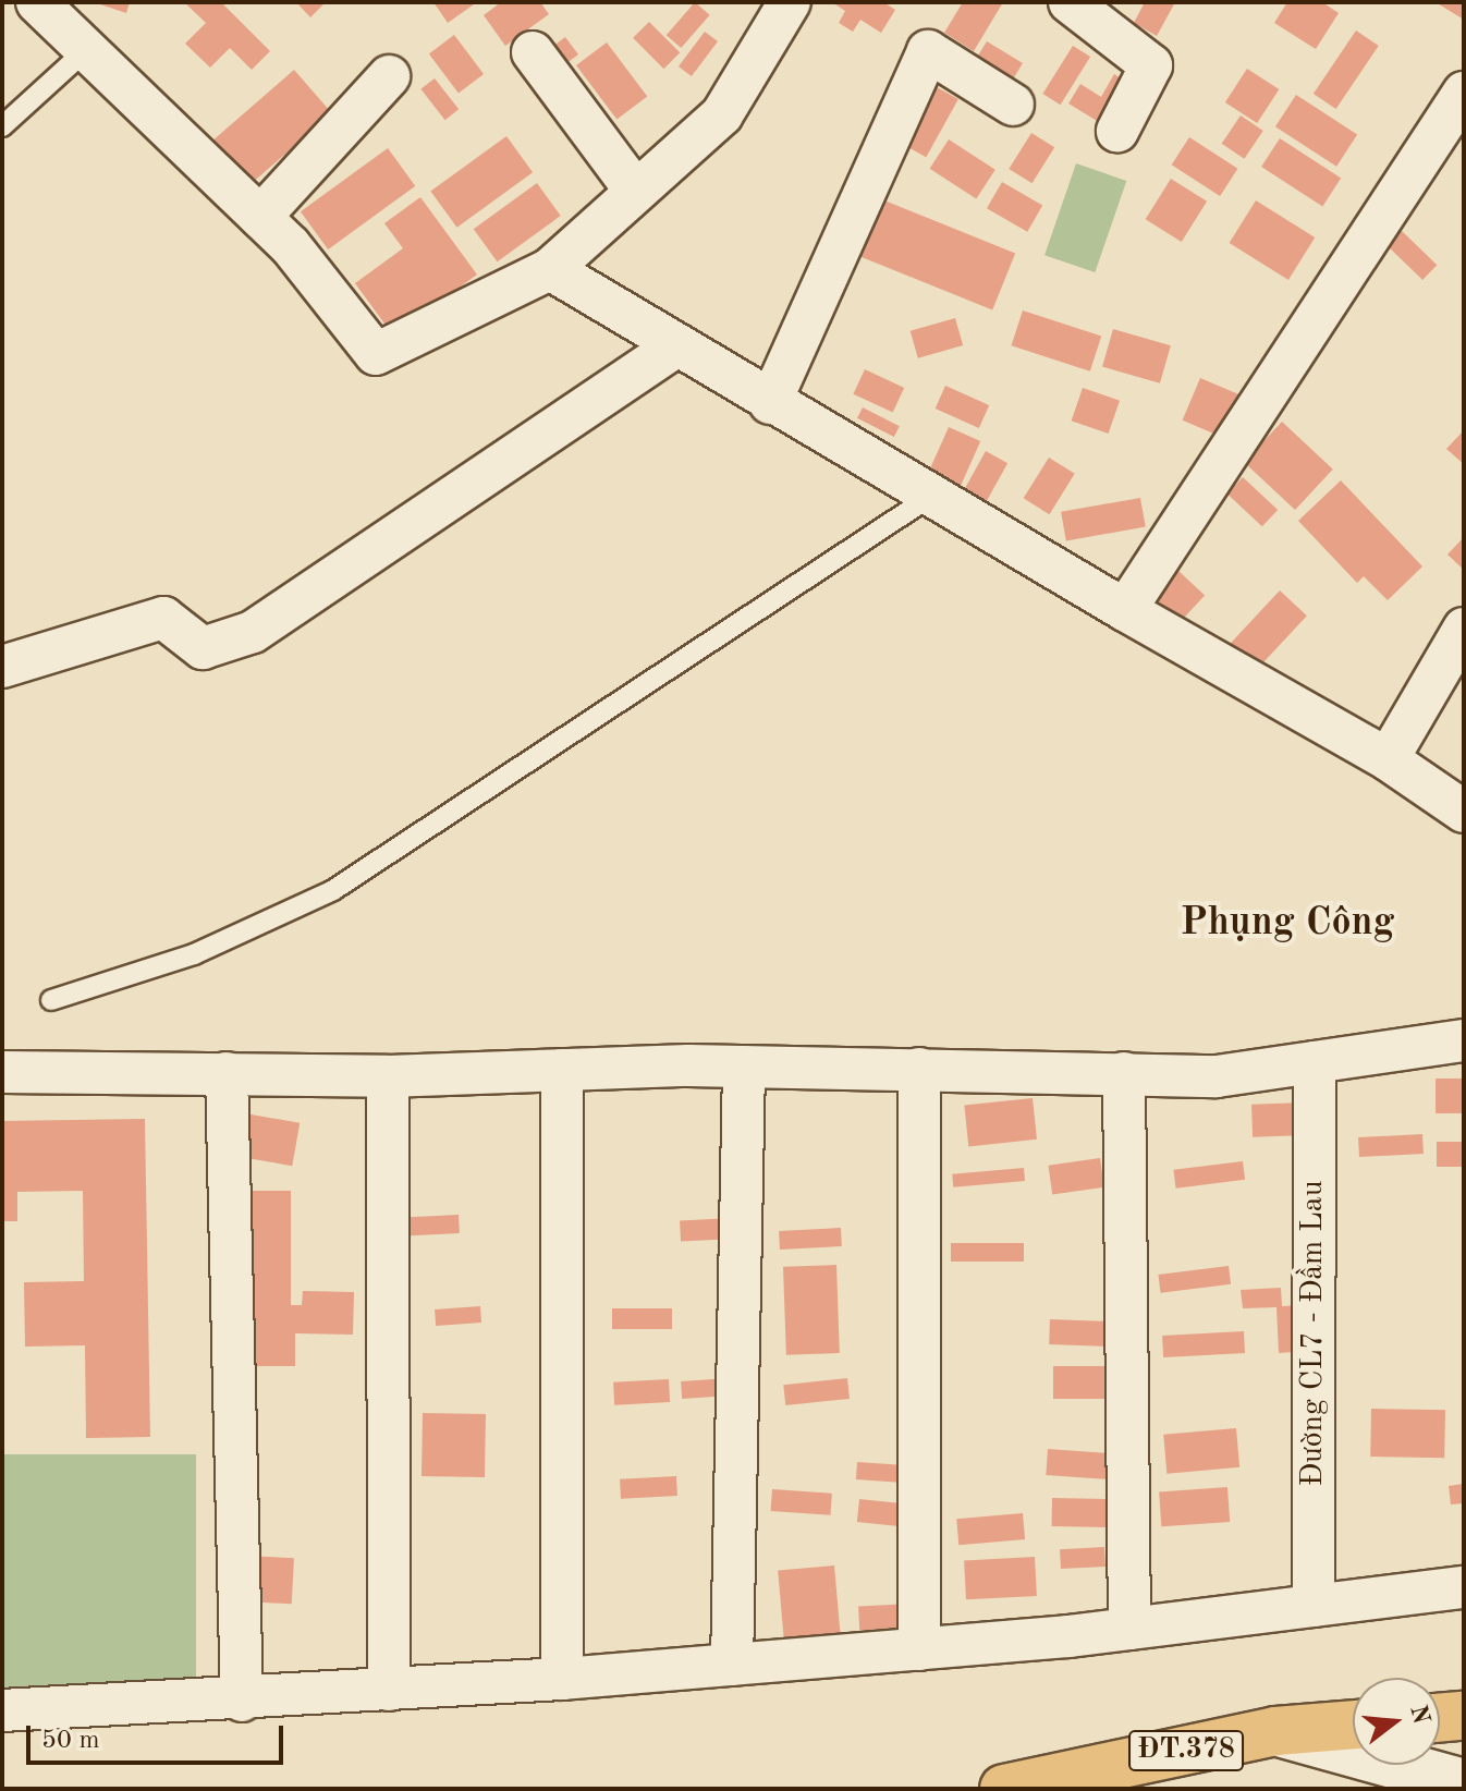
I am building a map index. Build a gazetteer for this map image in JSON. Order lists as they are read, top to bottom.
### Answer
{
  "streets": {
    "main road": ["ĐT.378"],
    "street": ["Đường CL7 - Đầm Lau"]
  },
  "districts": ["Phụng Công"],
  "scale_bar": "50 m",
  "north": "right"
}
